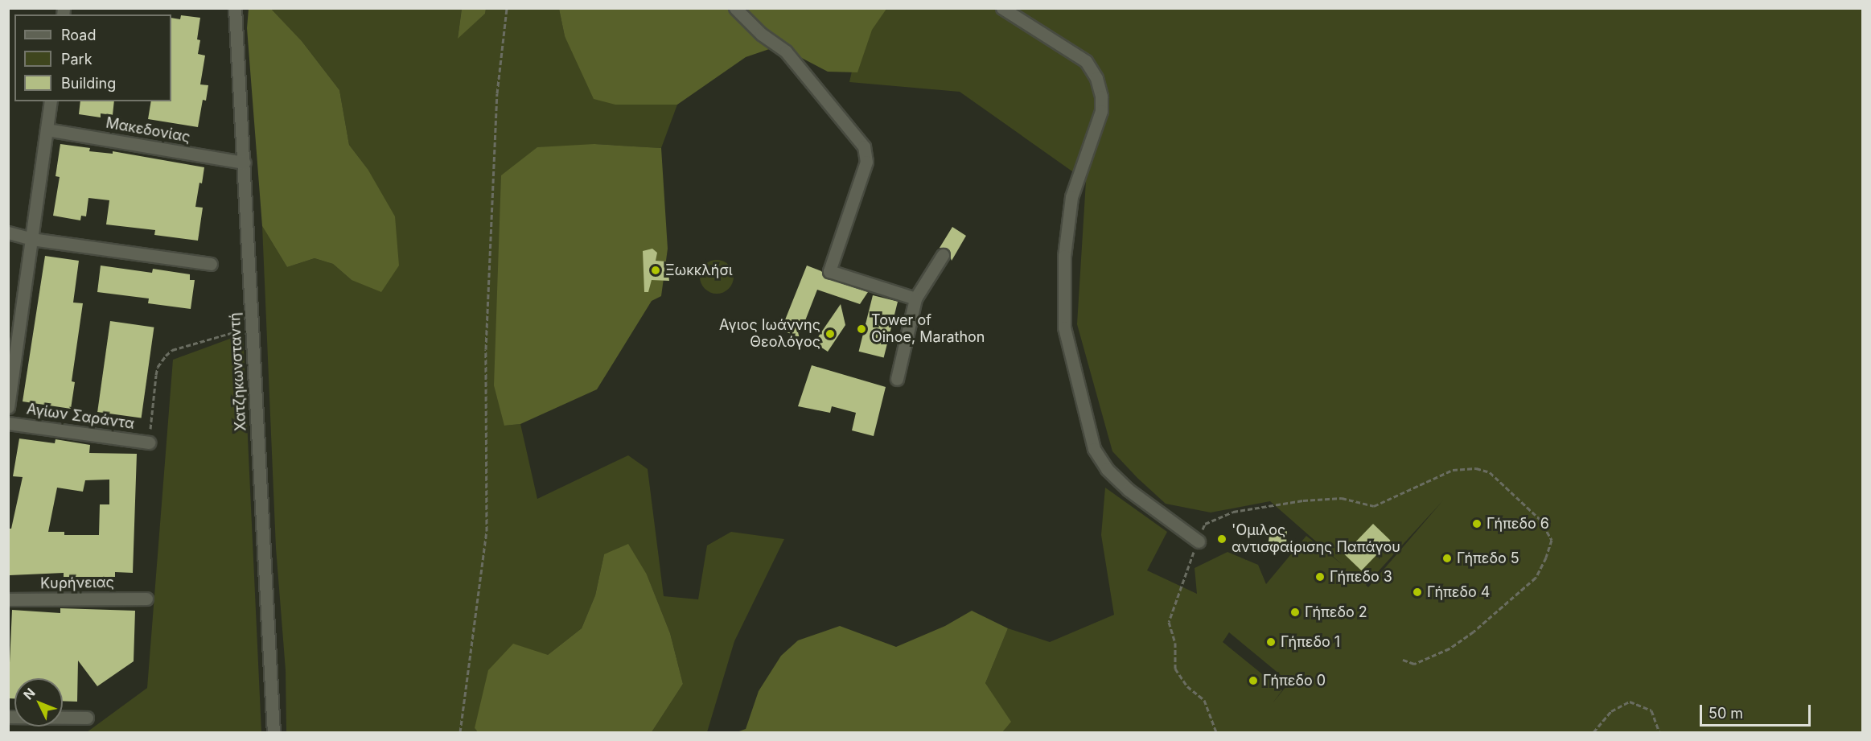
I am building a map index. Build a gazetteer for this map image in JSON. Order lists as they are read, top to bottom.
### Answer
{
  "streets": {
    "street": [
      "Μακεδονίας",
      "Χατζηκωνσταντή",
      "Αγίων Σαράντα",
      "Κυρήνειας"
    ]
  },
  "crossings": [
    ["Μακεδονίας", "Χατζηκωνσταντή"]
  ],
  "places": [
    "Ξωκκλήσι",
    "Tower of Oinoe, Marathon",
    "Αγιος Ιωάννης Θεολόγος",
    "Γήπεδο 6",
    "'Ομιλος αντισφαίρισης Παπάγου",
    "Γήπεδο 5",
    "Γήπεδο 3",
    "Γήπεδο 4",
    "Γήπεδο 2",
    "Γήπεδο 1",
    "Γήπεδο 0"
  ],
  "legend": ["Road", "Park", "Building"],
  "scale_bar": "50 m",
  "north": "top left"
}
